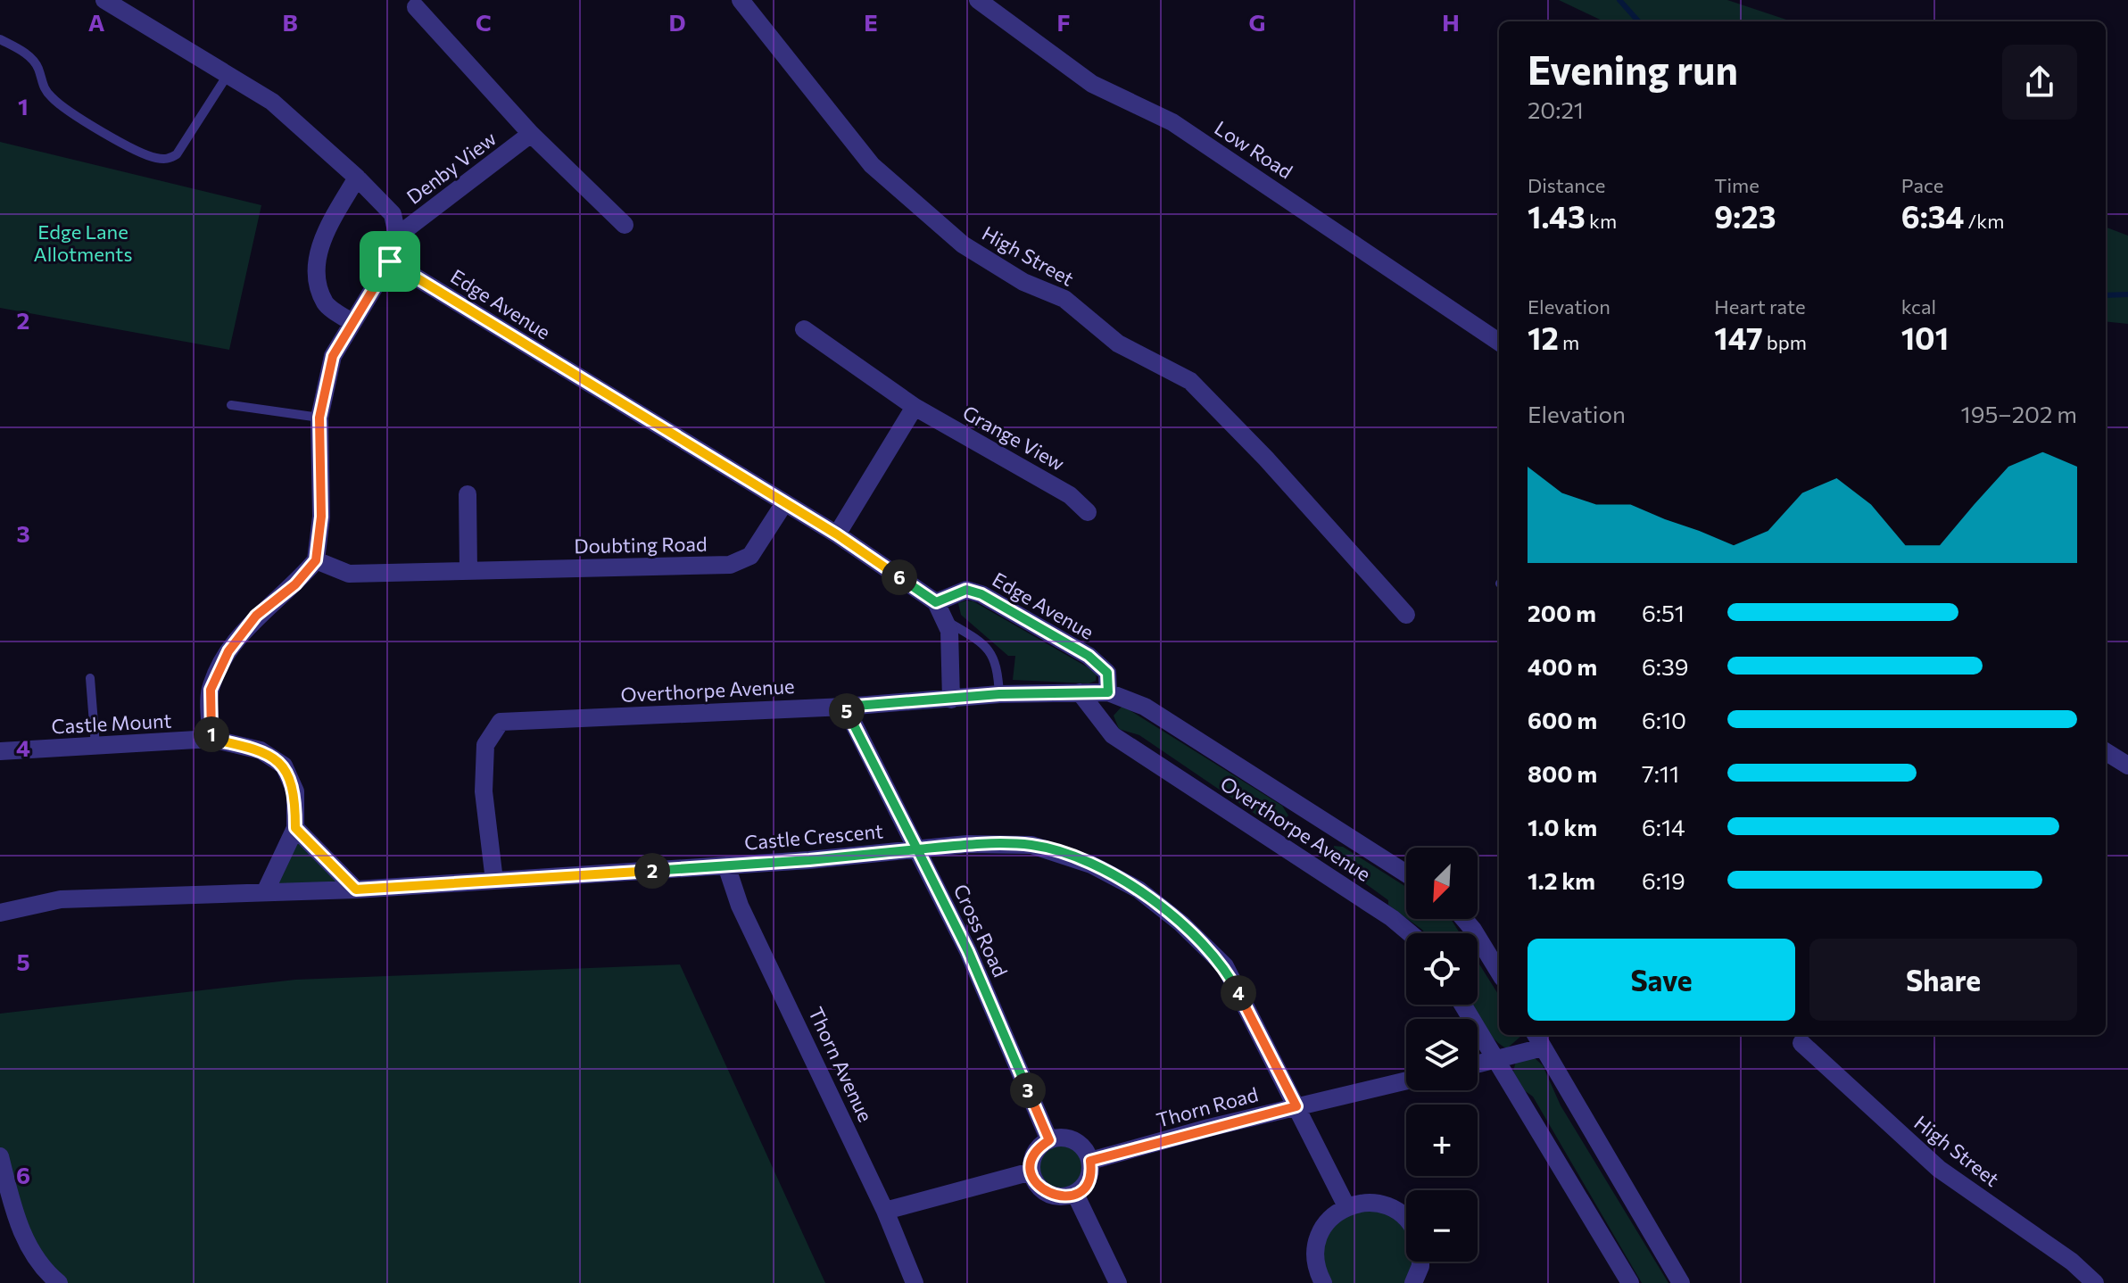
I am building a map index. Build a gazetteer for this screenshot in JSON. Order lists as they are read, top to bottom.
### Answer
{
  "streets": {
    "street": [
      "Low Road",
      "Denby View",
      "High Street",
      "Edge Avenue",
      "Grange View",
      "Doubting Road",
      "Overthorpe Avenue",
      "Castle Mount",
      "Castle Crescent",
      "Cross Road",
      "Thorn Avenue",
      "Thorn Road"
    ]
  },
  "crossings": [
    ["Edge Avenue", "Doubting Road"],
    ["Edge Avenue", "Overthorpe Avenue"],
    ["Overthorpe Avenue", "Castle Crescent"],
    ["Overthorpe Avenue", "Cross Road"],
    ["Castle Crescent", "Cross Road"],
    ["Castle Crescent", "Thorn Avenue"],
    ["Castle Crescent", "Thorn Road"],
    ["Cross Road", "Thorn Road"]
  ],
  "parks": ["Edge Lane Allotments"],
  "north": "bottom left",
  "page": {
    "heading": ["Evening run", "20:21"],
    "stats": [
      ["Distance", "1.43 km"],
      ["Time", "9:23"],
      ["Pace", "6:34 /km"],
      ["Elevation", "12 m"],
      ["Heart rate", "147 bpm"],
      ["kcal", "101"]
    ],
    "chart": ["Elevation", "195–202 m"],
    "pins": [
      "6",
      "5",
      "1",
      "2",
      "4",
      "3"
    ],
    "list": [
      {
        "name": "200 m",
        "note": "6:51"
      },
      {
        "name": "400 m",
        "note": "6:39"
      },
      {
        "name": "600 m",
        "note": "6:10"
      },
      {
        "name": "800 m",
        "note": "7:11"
      },
      {
        "name": "1.0 km",
        "note": "6:14"
      },
      {
        "name": "1.2 km",
        "note": "6:19"
      }
    ],
    "map_buttons": ["+", "−"],
    "buttons": ["Save", "Share"]
  },
  "grid": {
    "columns": [
      "A",
      "B",
      "C",
      "D",
      "E",
      "F",
      "G",
      "H"
    ],
    "rows": [
      "1",
      "2",
      "3",
      "4",
      "5",
      "6"
    ]
  }
}
